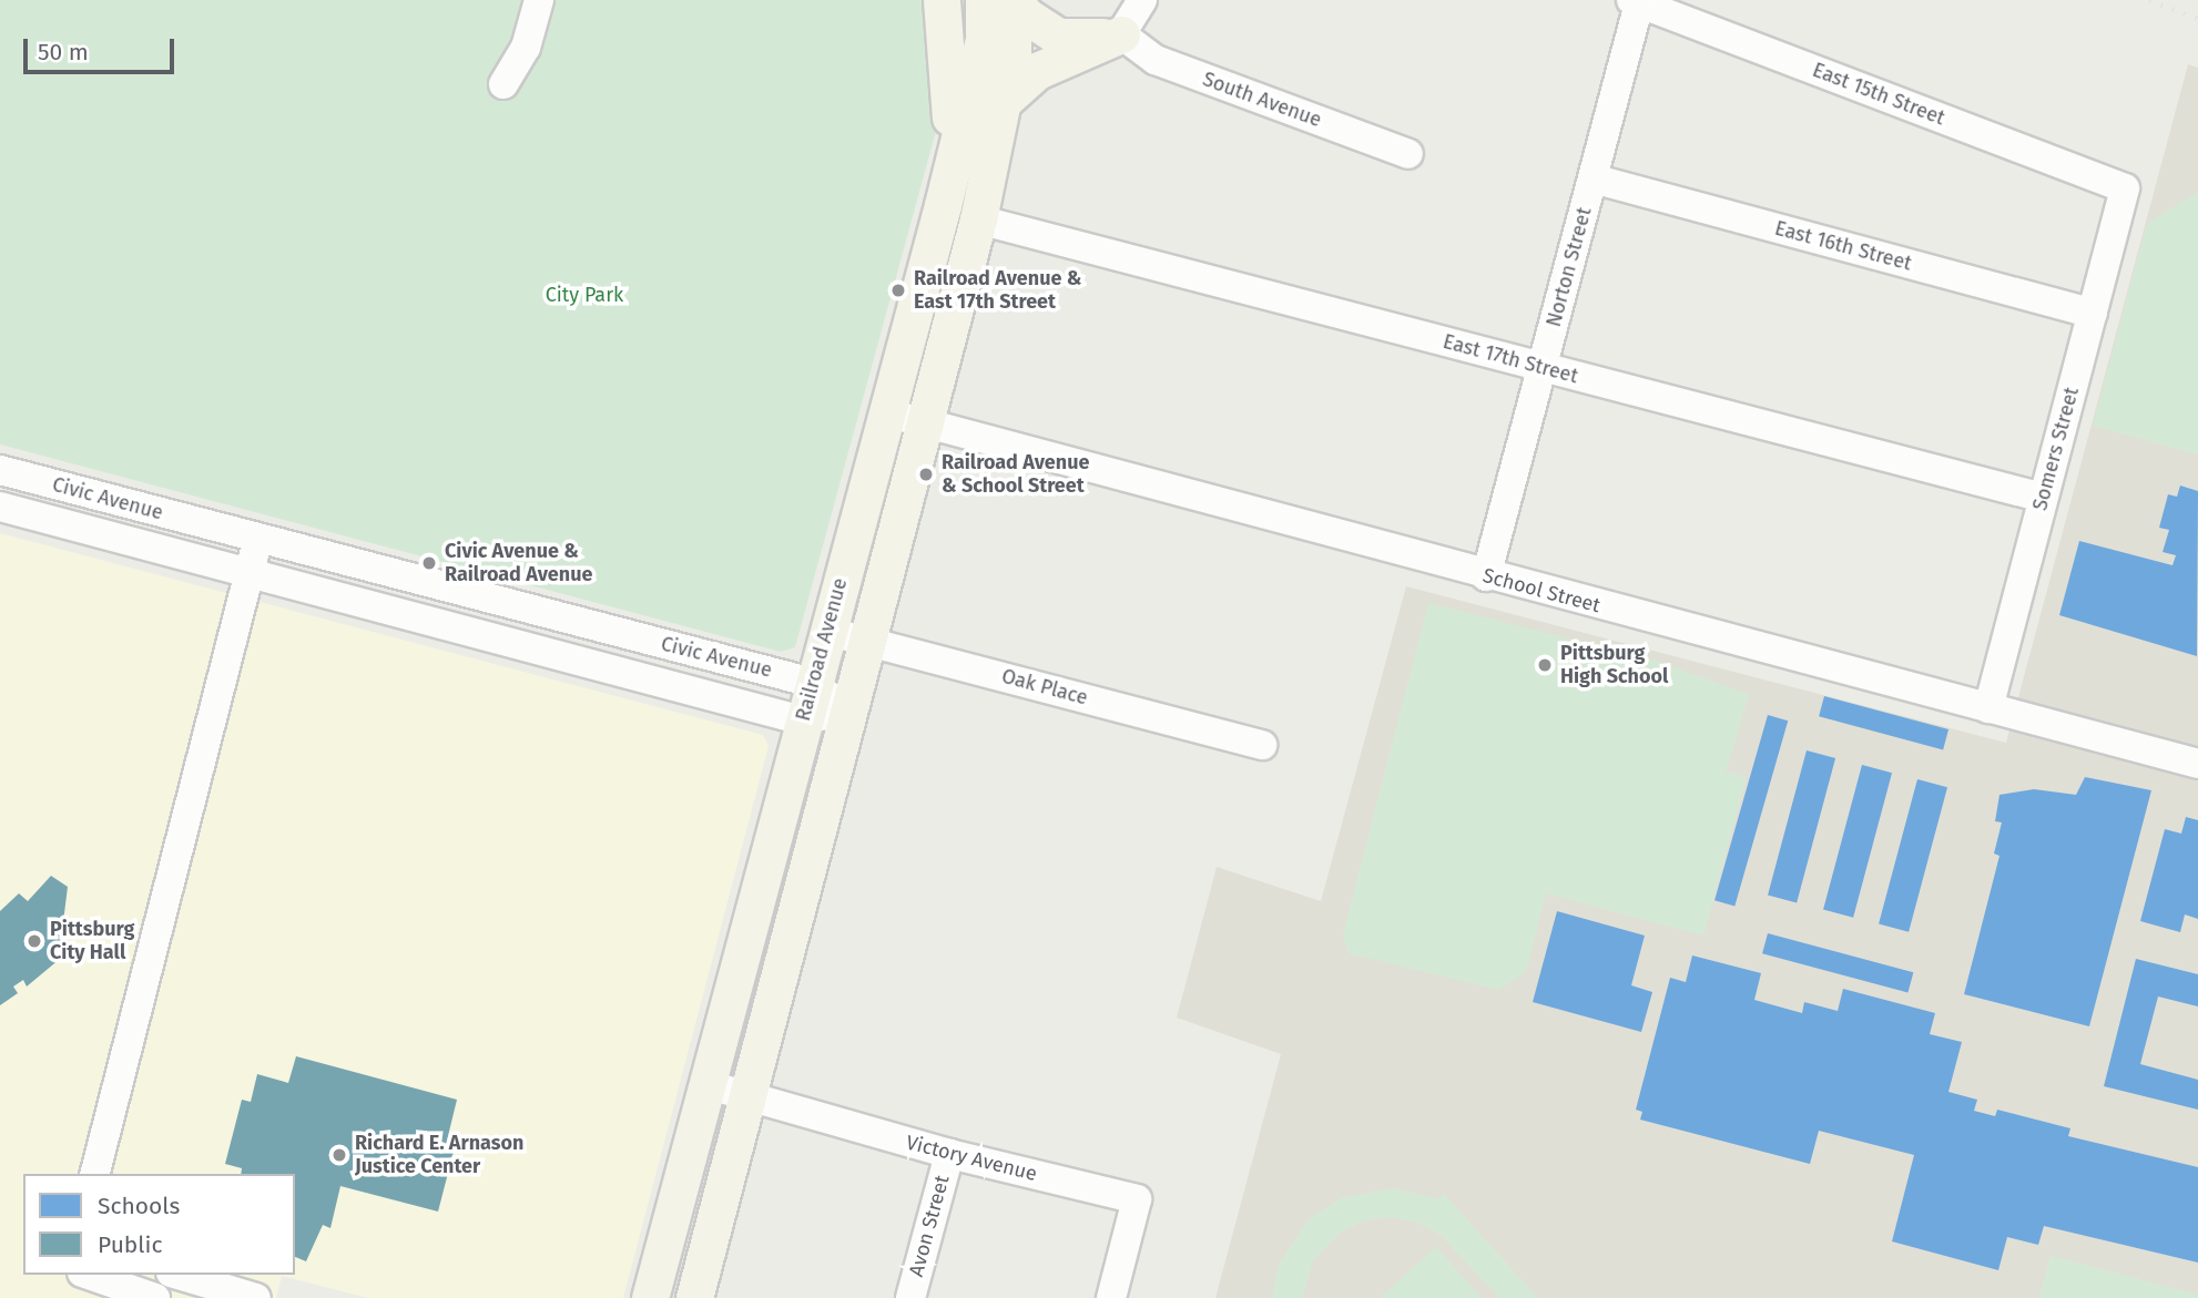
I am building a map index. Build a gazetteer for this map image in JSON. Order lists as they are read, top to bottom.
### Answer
{
  "streets": {
    "main road": ["Railroad Avenue"],
    "street": [
      "East 15th Street",
      "South Avenue",
      "East 16th Street",
      "Norton Street",
      "East 17th Street",
      "Somers Street",
      "Civic Avenue",
      "School Street",
      "Oak Place",
      "Victory Avenue",
      "Avon Street"
    ]
  },
  "crossings": [
    ["East 15th Street", "Norton Street"],
    ["East 15th Street", "Somers Street"],
    ["East 16th Street", "Norton Street"],
    ["East 16th Street", "Somers Street"],
    ["Norton Street", "East 17th Street"],
    ["Norton Street", "School Street"],
    ["East 17th Street", "Somers Street"],
    ["East 17th Street", "Railroad Avenue"],
    ["Somers Street", "School Street"],
    ["Civic Avenue", "Railroad Avenue"],
    ["School Street", "Railroad Avenue"],
    ["Railroad Avenue", "Oak Place"],
    ["Railroad Avenue", "Victory Avenue"],
    ["Victory Avenue", "Avon Street"]
  ],
  "parks": ["City Park"],
  "places": [
    "Railroad Avenue & East 17th Street",
    "Railroad Avenue & School Street",
    "Civic Avenue & Railroad Avenue",
    "Pittsburg High School",
    "Pittsburg City Hall",
    "Richard E. Arnason Justice Center"
  ],
  "legend": ["Schools", "Public"],
  "scale_bar": "50 m"
}
